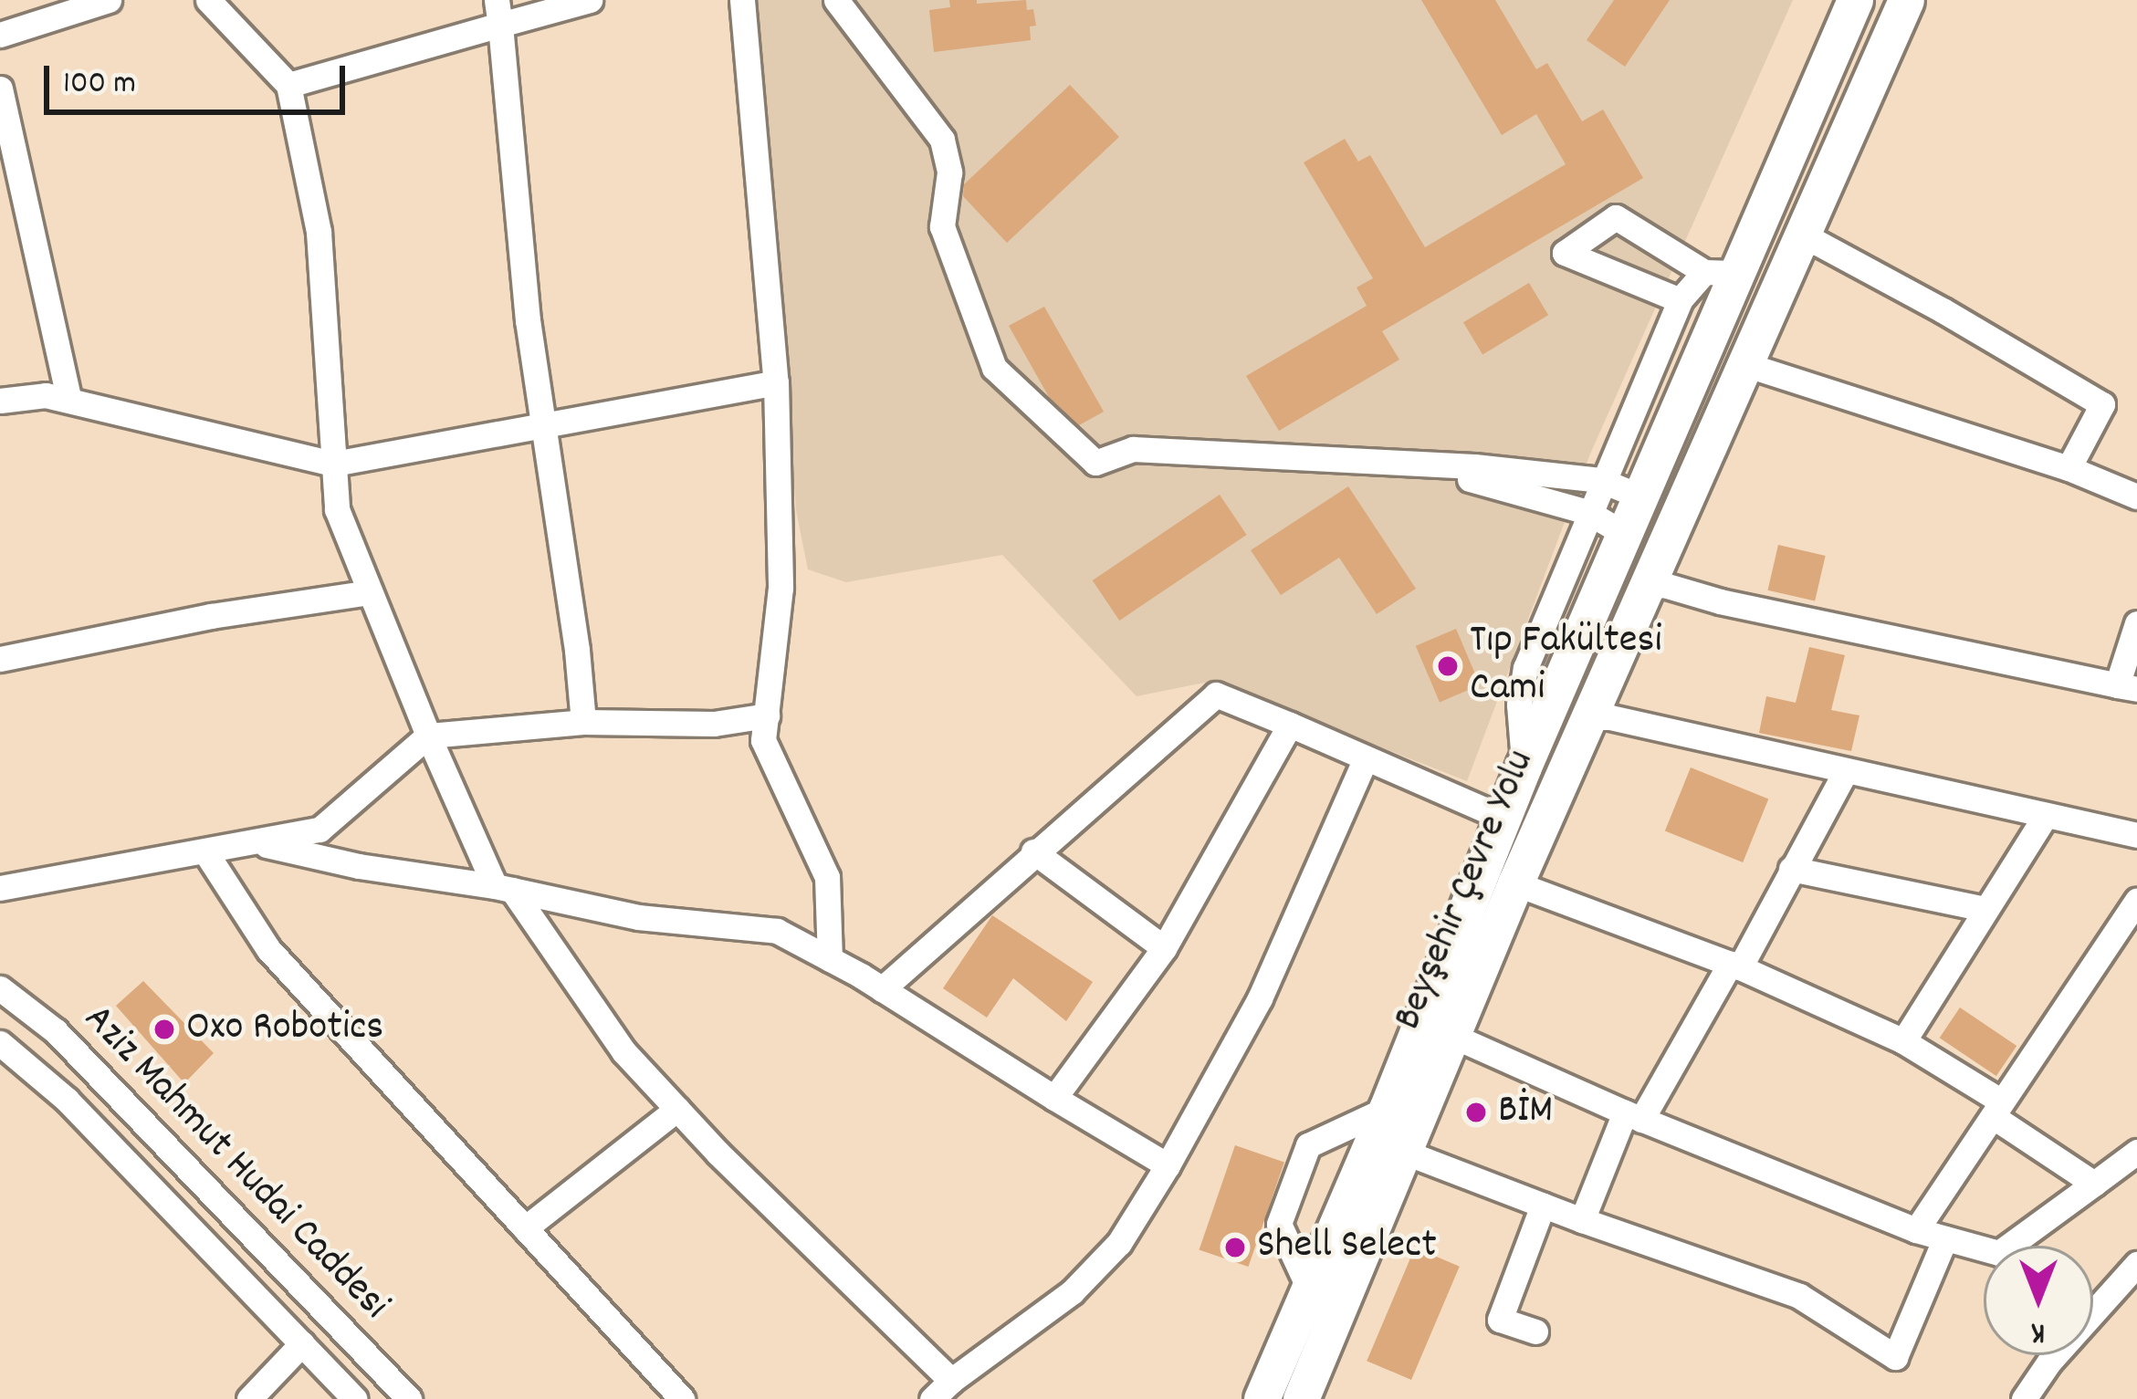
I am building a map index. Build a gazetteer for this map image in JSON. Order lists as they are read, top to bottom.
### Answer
{
  "streets": {
    "highway": ["Beyşehir Çevre Yolu"],
    "street": ["Aziz Mahmut Hudai Caddesi"]
  },
  "places": [
    "Tıp Fakültesi Cami",
    "Oxo Robotics",
    "BİM",
    "Shell Select"
  ],
  "scale_bar": "100 m",
  "north": "bottom"
}
